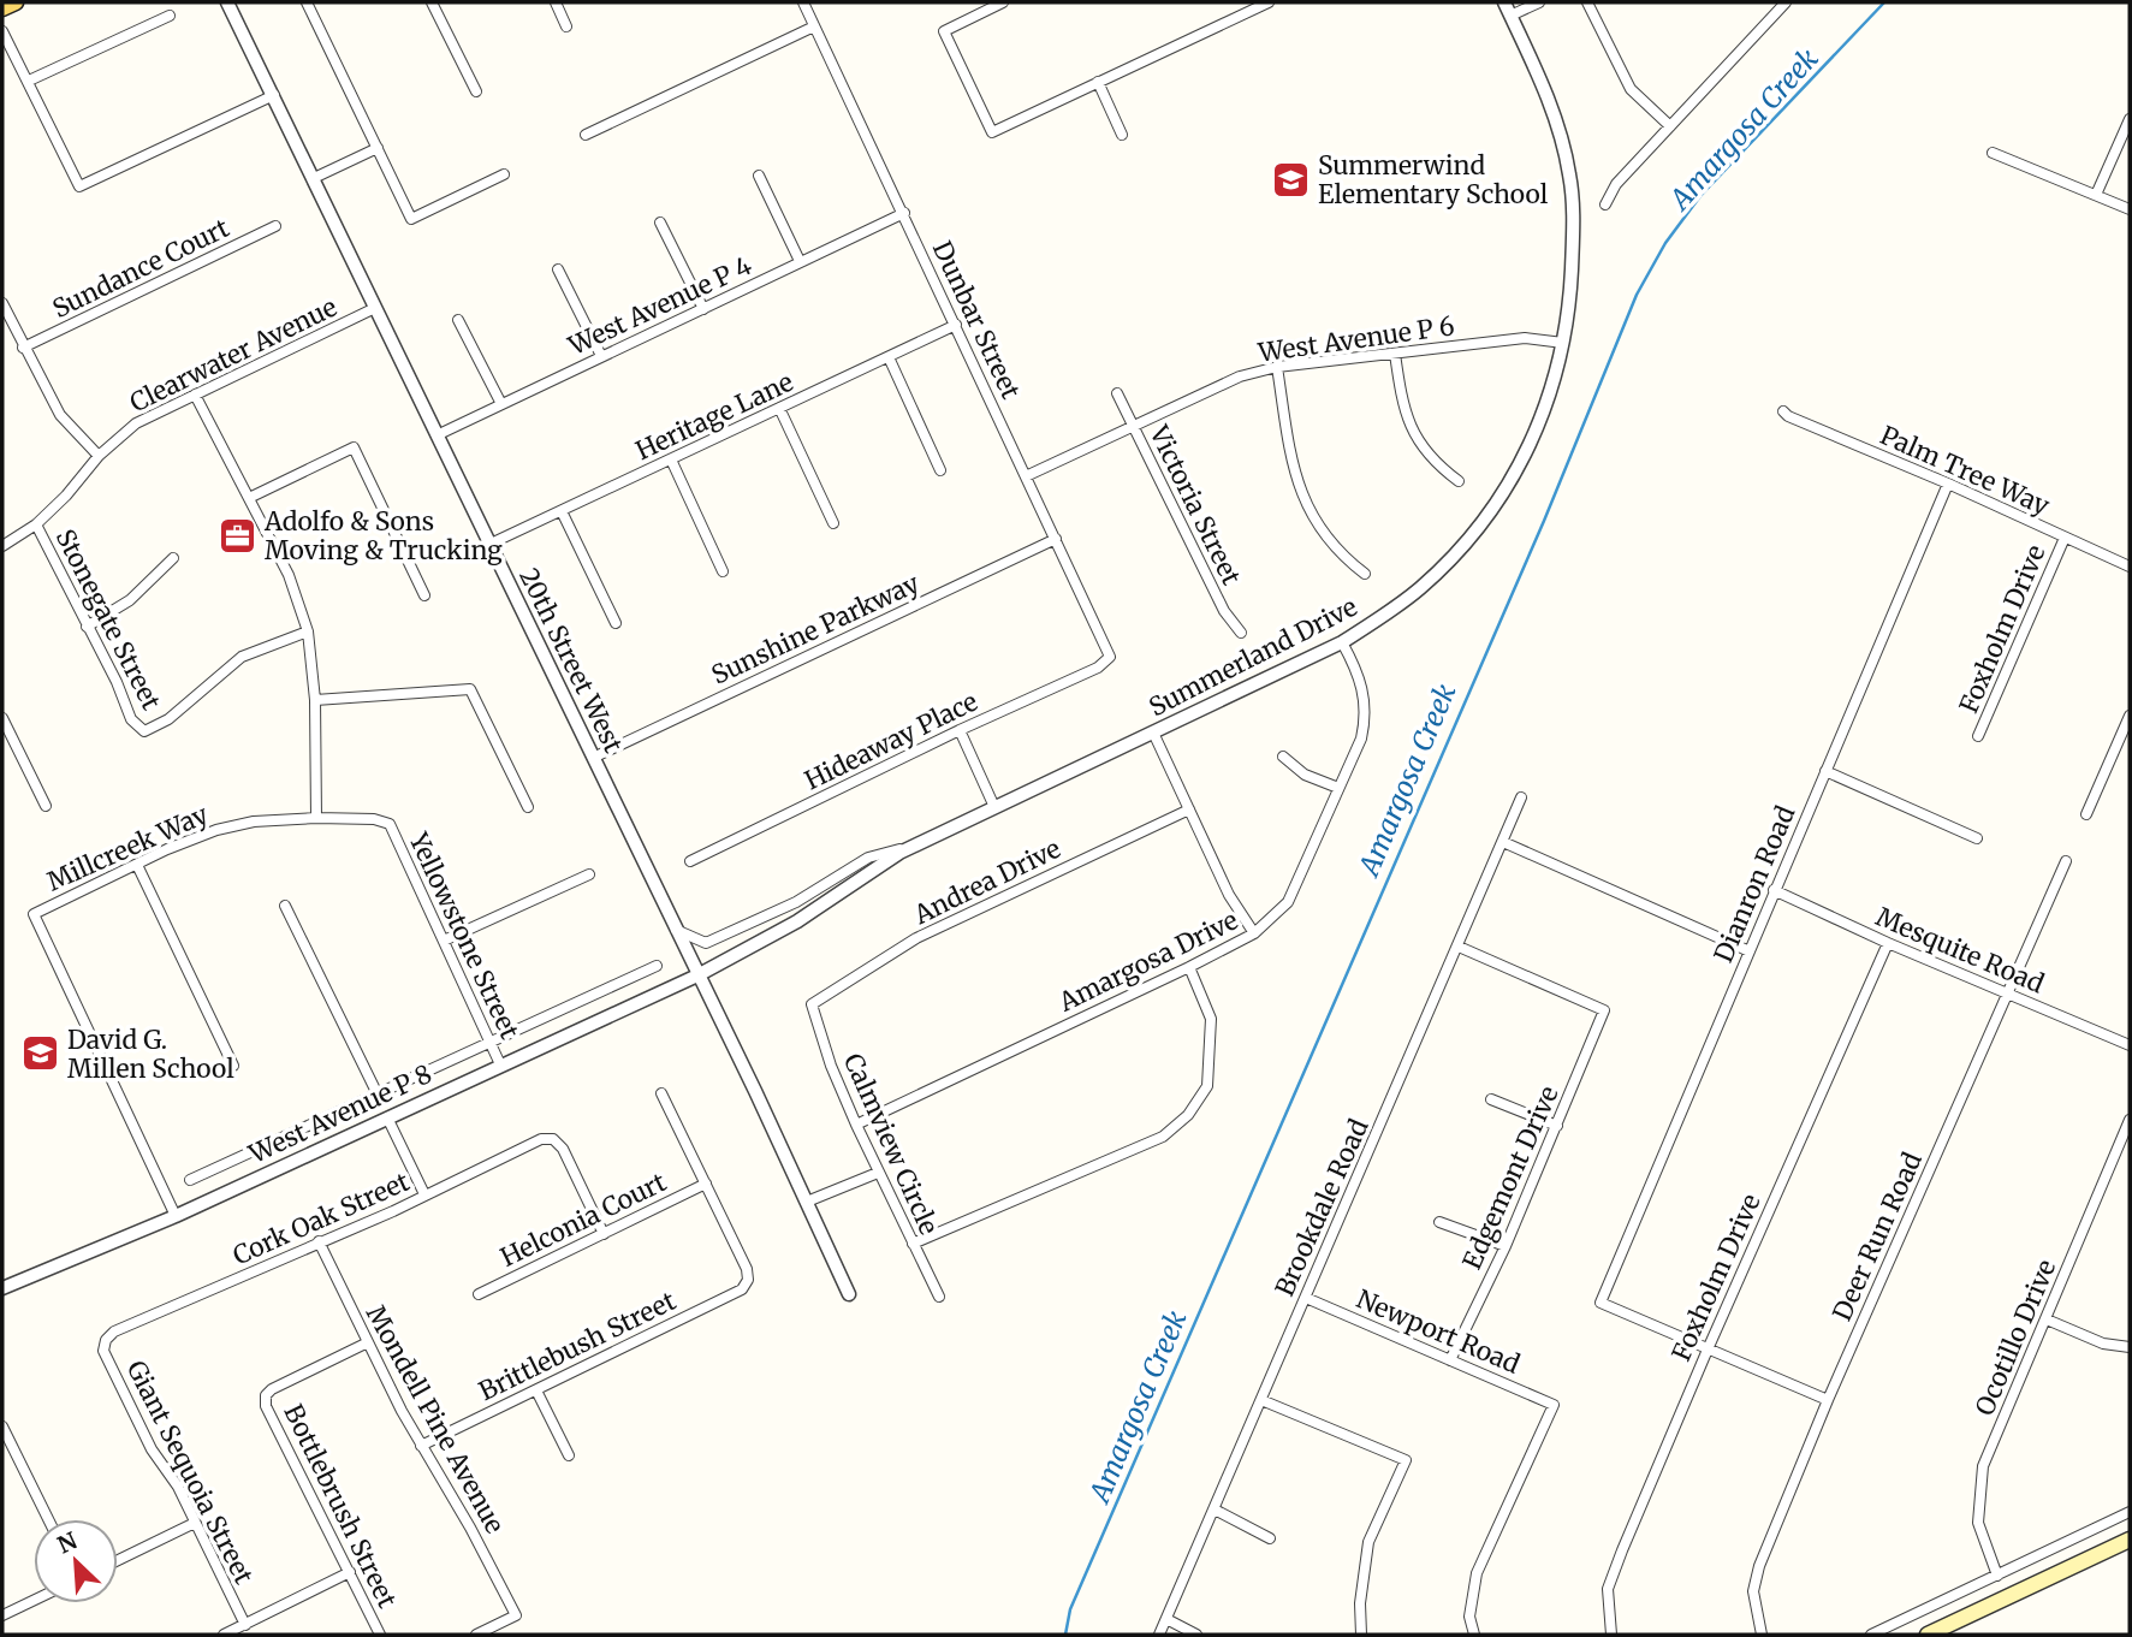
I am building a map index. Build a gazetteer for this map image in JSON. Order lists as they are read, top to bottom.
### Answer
{
  "streets": {
    "street": [
      "Sundance Court",
      "West Avenue P 4",
      "Dunbar Street",
      "West Avenue P 6",
      "Clearwater Avenue",
      "Heritage Lane",
      "Palm Tree Way",
      "Victoria Street",
      "Stonegate Street",
      "Sunshine Parkway",
      "Foxholm Drive",
      "Summerland Drive",
      "20th Street West",
      "Hideaway Place",
      "Millcreek Way",
      "Andrea Drive",
      "Dianron Road",
      "Yellowstone Street",
      "Mesquite Road",
      "Amargosa Drive",
      "West Avenue P 8",
      "Calmview Circle",
      "Edgemont Drive",
      "Brookdale Road",
      "Cork Oak Street",
      "Helconia Court",
      "Deer Run Road",
      "Newport Road",
      "Ocotillo Drive",
      "Brittlebush Street",
      "Mondell Pine Avenue",
      "Giant Sequoia Street",
      "Bottlebrush Street"
    ]
  },
  "crossings": [
    ["West Avenue P 4", "Dunbar Street"],
    ["West Avenue P 4", "20th Street West"],
    ["Dunbar Street", "West Avenue P 6"],
    ["Dunbar Street", "Heritage Lane"],
    ["Dunbar Street", "Sunshine Parkway"],
    ["Dunbar Street", "Hideaway Place"],
    ["West Avenue P 6", "Victoria Street"],
    ["West Avenue P 6", "Summerland Drive"],
    ["Clearwater Avenue", "Stonegate Street"],
    ["Clearwater Avenue", "20th Street West"],
    ["Heritage Lane", "20th Street West"],
    ["Palm Tree Way", "Foxholm Drive"],
    ["Palm Tree Way", "Dianron Road"],
    ["Sunshine Parkway", "20th Street West"],
    ["Foxholm Drive", "Dianron Road"],
    ["Foxholm Drive", "Mesquite Road"],
    ["Summerland Drive", "20th Street West"],
    ["Summerland Drive", "Amargosa Drive"],
    ["Summerland Drive", "West Avenue P 8"],
    ["20th Street West", "West Avenue P 8"],
    ["Millcreek Way", "Yellowstone Street"],
    ["Millcreek Way", "West Avenue P 8"],
    ["Andrea Drive", "Calmview Circle"],
    ["Dianron Road", "Mesquite Road"],
    ["Yellowstone Street", "West Avenue P 8"],
    ["Mesquite Road", "Deer Run Road"],
    ["Amargosa Drive", "Calmview Circle"],
    ["Edgemont Drive", "Brookdale Road"],
    ["Edgemont Drive", "Newport Road"],
    ["Brookdale Road", "Newport Road"],
    ["Cork Oak Street", "Helconia Court"],
    ["Cork Oak Street", "Mondell Pine Avenue"],
    ["Cork Oak Street", "Giant Sequoia Street"],
    ["Helconia Court", "Brittlebush Street"],
    ["Brittlebush Street", "Mondell Pine Avenue"],
    ["Mondell Pine Avenue", "Bottlebrush Street"]
  ],
  "water": ["Amargosa Creek"],
  "places": {
    "school or university": ["Summerwind Elementary School", "David G. Millen School"],
    "office": ["Adolfo & Sons Moving & Trucking"]
  },
  "north": "top left"
}
